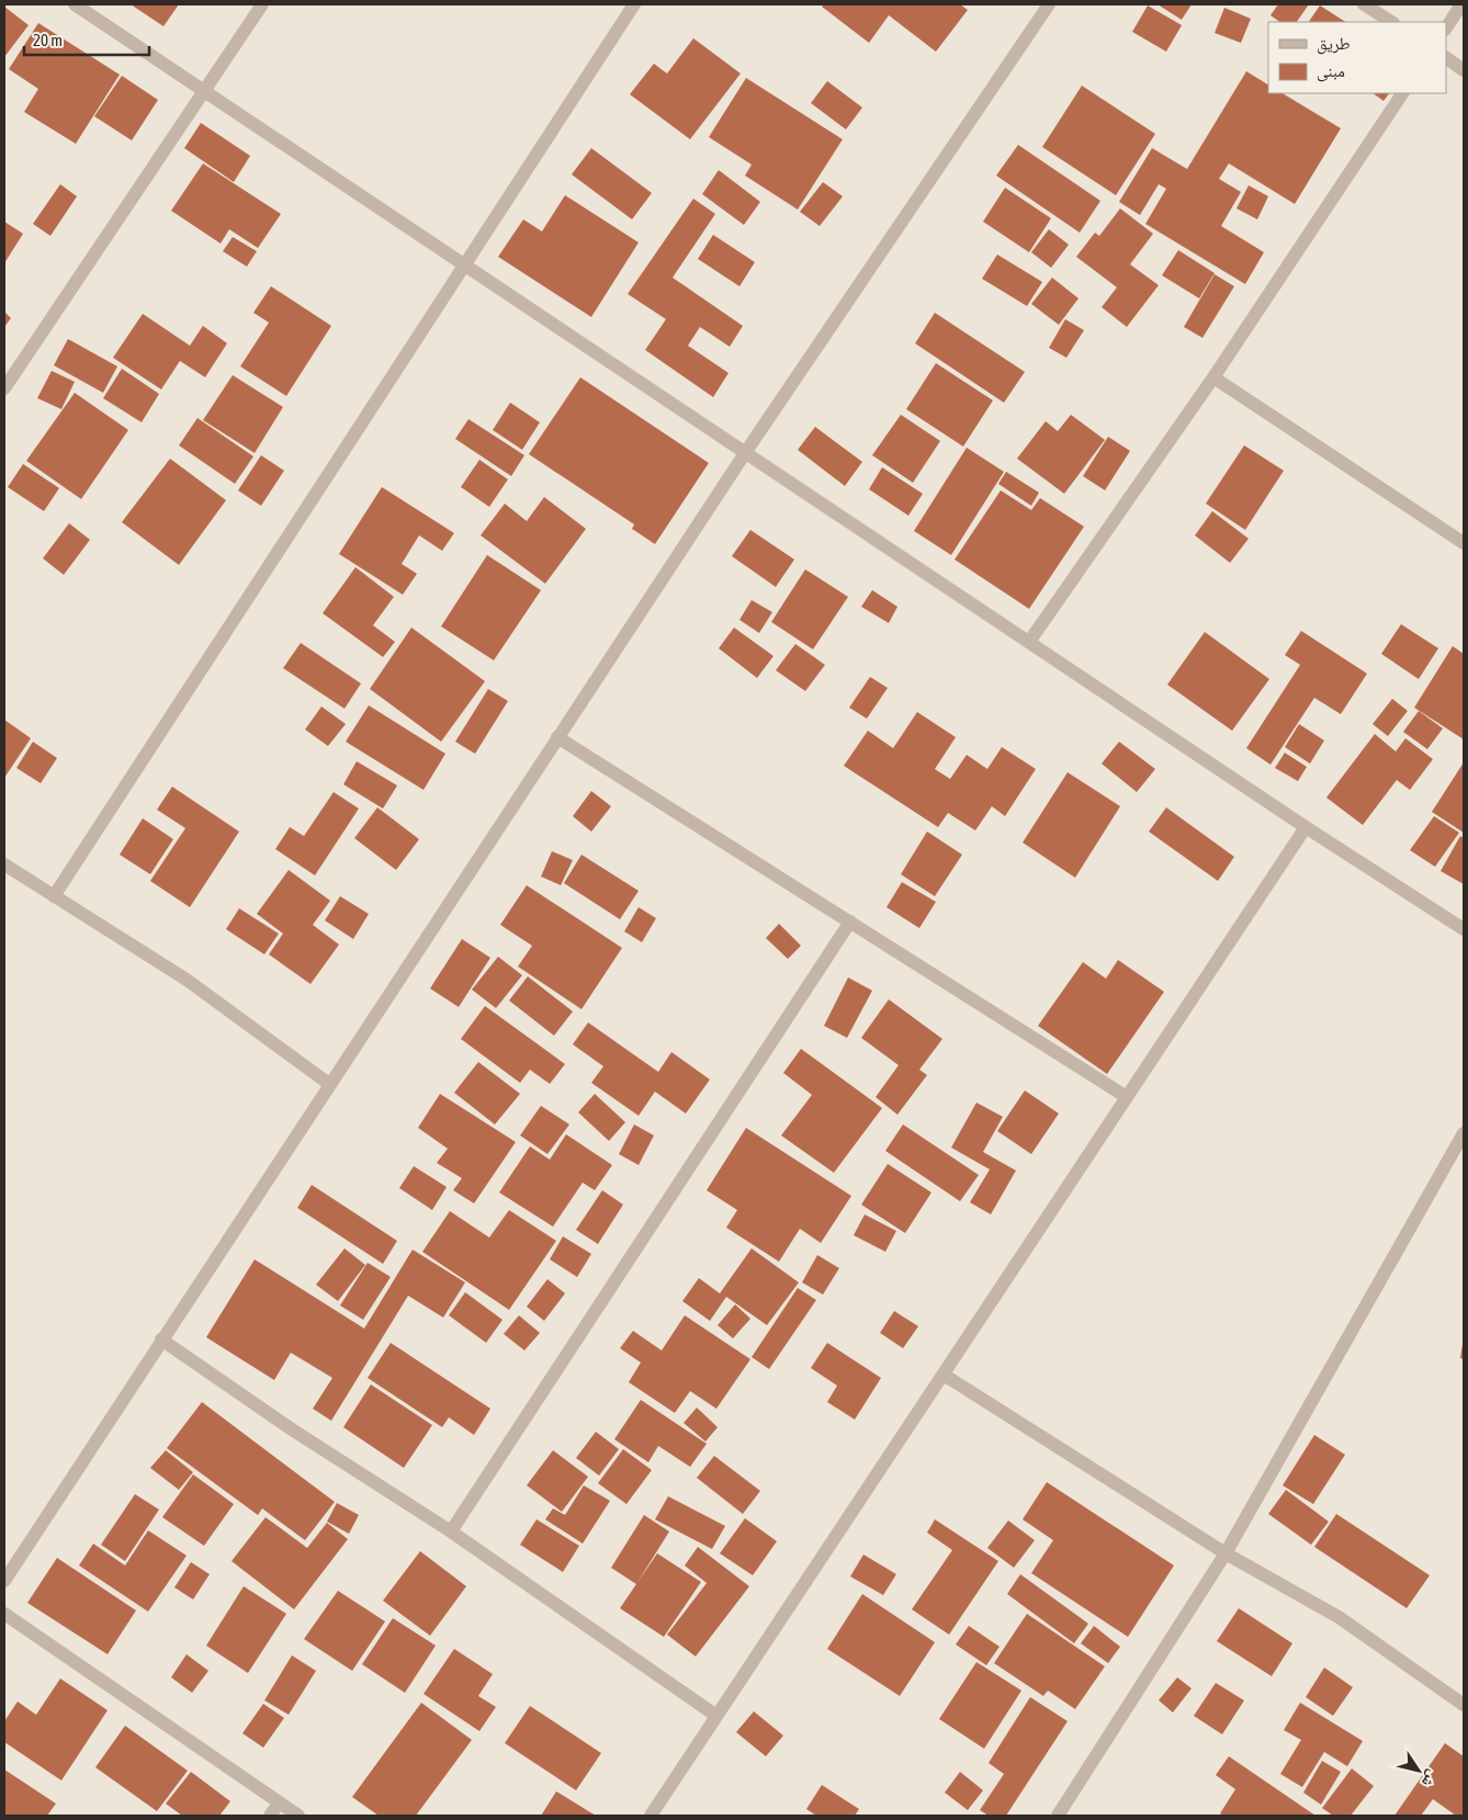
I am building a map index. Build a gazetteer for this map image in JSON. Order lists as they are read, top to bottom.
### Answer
{
  "legend": ["طريق", "مبنى"],
  "scale_bar": "20 m",
  "north": "bottom right"
}
